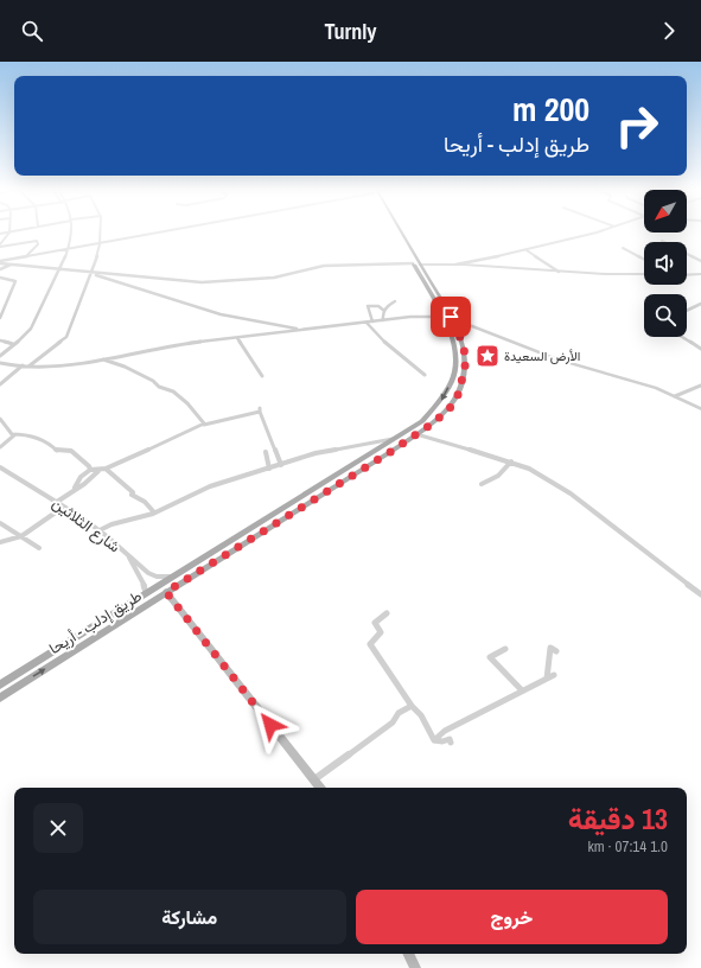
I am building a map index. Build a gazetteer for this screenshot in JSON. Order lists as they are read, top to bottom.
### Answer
{
  "streets": {
    "main road": ["طريق إدلب - أريحا"],
    "street": ["شارع الثلاثين"]
  },
  "crossings": [
    ["شارع الثلاثين", "طريق إدلب - أريحا"]
  ],
  "places": {
    "place": ["الأرض السعيدة"]
  },
  "north": "bottom left",
  "page": {
    "header": "Turnly",
    "turn": ["200 m", "طريق إدلب - أريحا"],
    "heading": ["13 دقيقة", "1.0 km · 07:14"],
    "buttons": ["خروج", "مشاركة"]
  }
}
